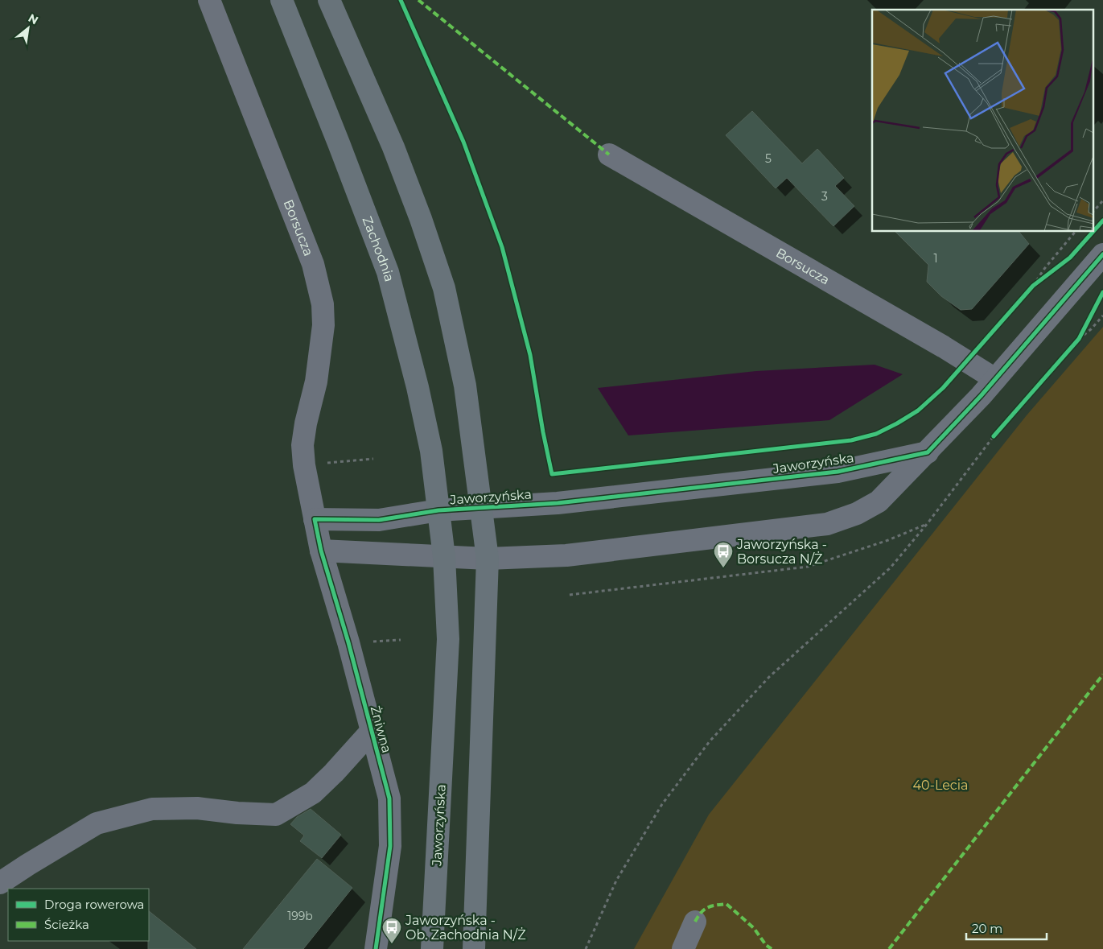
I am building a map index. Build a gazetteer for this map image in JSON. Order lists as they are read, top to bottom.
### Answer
{
  "streets": {
    "main road": ["Zachodnia", "Jaworzyńska"],
    "street": ["Borsucza", "Żniwna"]
  },
  "crossings": [
    ["Borsucza", "Żniwna"],
    ["Zachodnia", "Jaworzyńska"]
  ],
  "parks": ["40-Lecia"],
  "places": {
    "bus stop": ["Jaworzyńska - Borsucza N/Ż", "Jaworzyńska - Ob. Zachodnia N/Ż"]
  },
  "house_numbers": [
    "5",
    "3",
    "1",
    "199b"
  ],
  "legend": ["Droga rowerowa", "Ścieżka"],
  "scale_bar": "20 m",
  "north": "top right"
}
